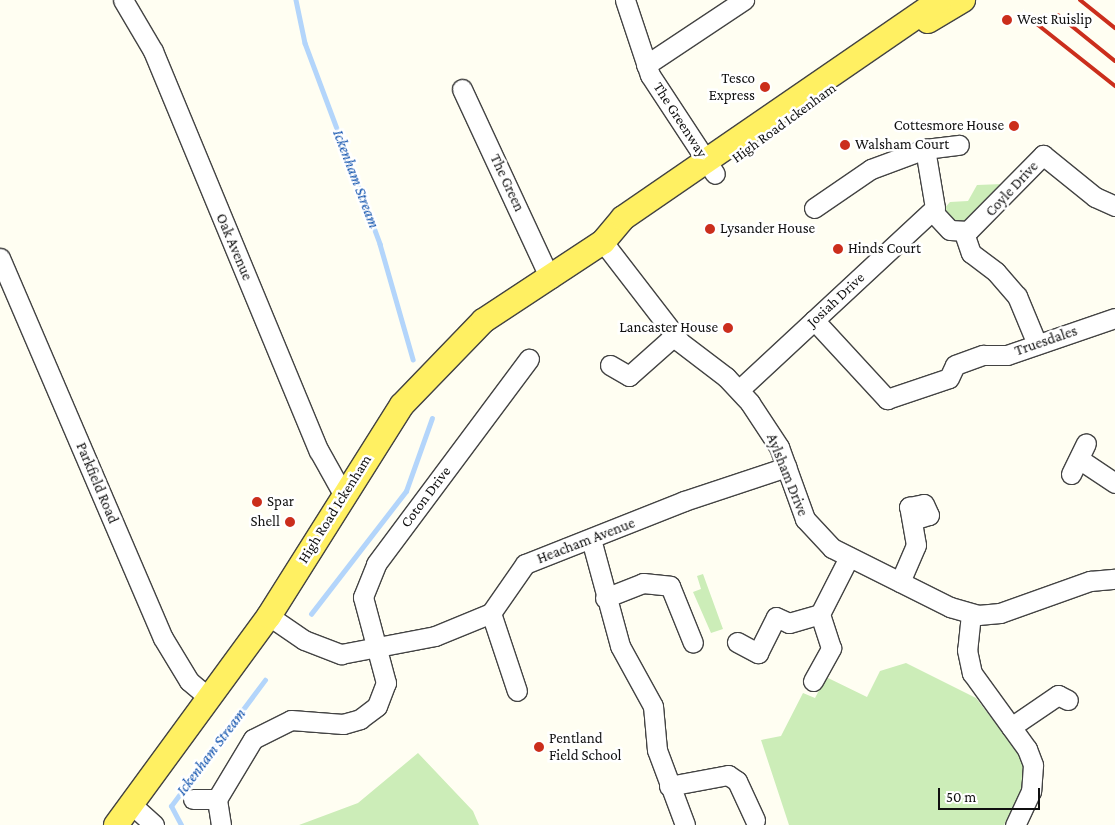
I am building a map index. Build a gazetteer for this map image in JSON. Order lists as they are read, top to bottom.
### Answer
{
  "streets": {
    "main road": ["High Road Ickenham"],
    "street": [
      "The Greenway",
      "The Green",
      "Coyle Drive",
      "Oak Avenue",
      "Josiah Drive",
      "Truesdales",
      "Aylsham Drive",
      "Parkfield Road",
      "Coton Drive",
      "Heacham Avenue"
    ]
  },
  "crossings": [
    ["The Greenway", "High Road Ickenham"],
    ["High Road Ickenham", "The Green"],
    ["High Road Ickenham", "Oak Avenue"],
    ["High Road Ickenham", "Aylsham Drive"],
    ["High Road Ickenham", "Parkfield Road"],
    ["Josiah Drive", "Truesdales"],
    ["Josiah Drive", "Aylsham Drive"],
    ["Aylsham Drive", "Heacham Avenue"]
  ],
  "water": ["Ickenham Stream"],
  "places": [
    "West Ruislip",
    "Tesco Express",
    "Cottesmore House",
    "Walsham Court",
    "Lysander House",
    "Hinds Court",
    "Lancaster House",
    "Spar",
    "Shell",
    "Pentland Field School"
  ],
  "scale_bar": "50 m"
}
